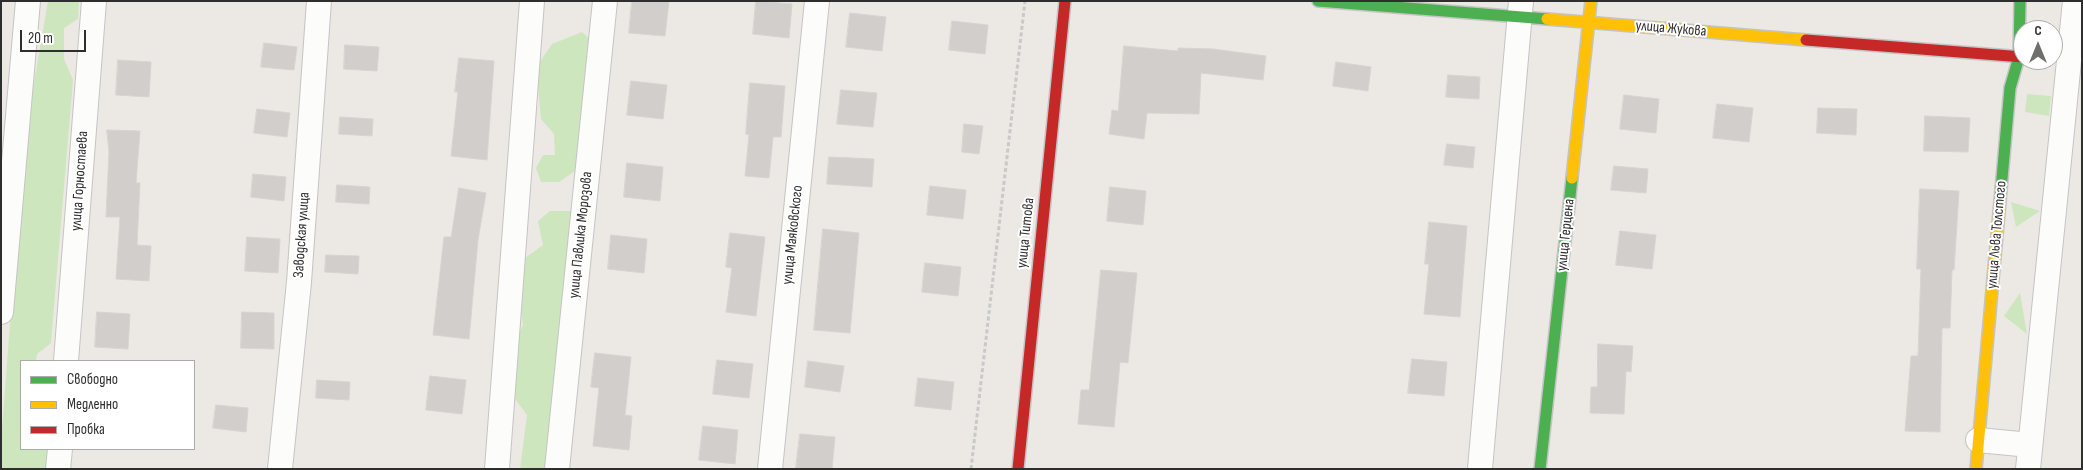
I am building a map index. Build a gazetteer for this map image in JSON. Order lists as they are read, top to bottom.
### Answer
{
  "streets": {
    "street": [
      "улица Жукова",
      "улица Горностаева",
      "улица Титова",
      "Заводская улица",
      "улица Павлика Морозова",
      "улица Маяковского",
      "улица Герцена",
      "улица Льва Толстого"
    ]
  },
  "crossings": [
    ["улица Жукова", "улица Герцена"]
  ],
  "legend": ["Свободно", "Медленно", "Пробка"],
  "scale_bar": "20 m",
  "north": "top"
}
